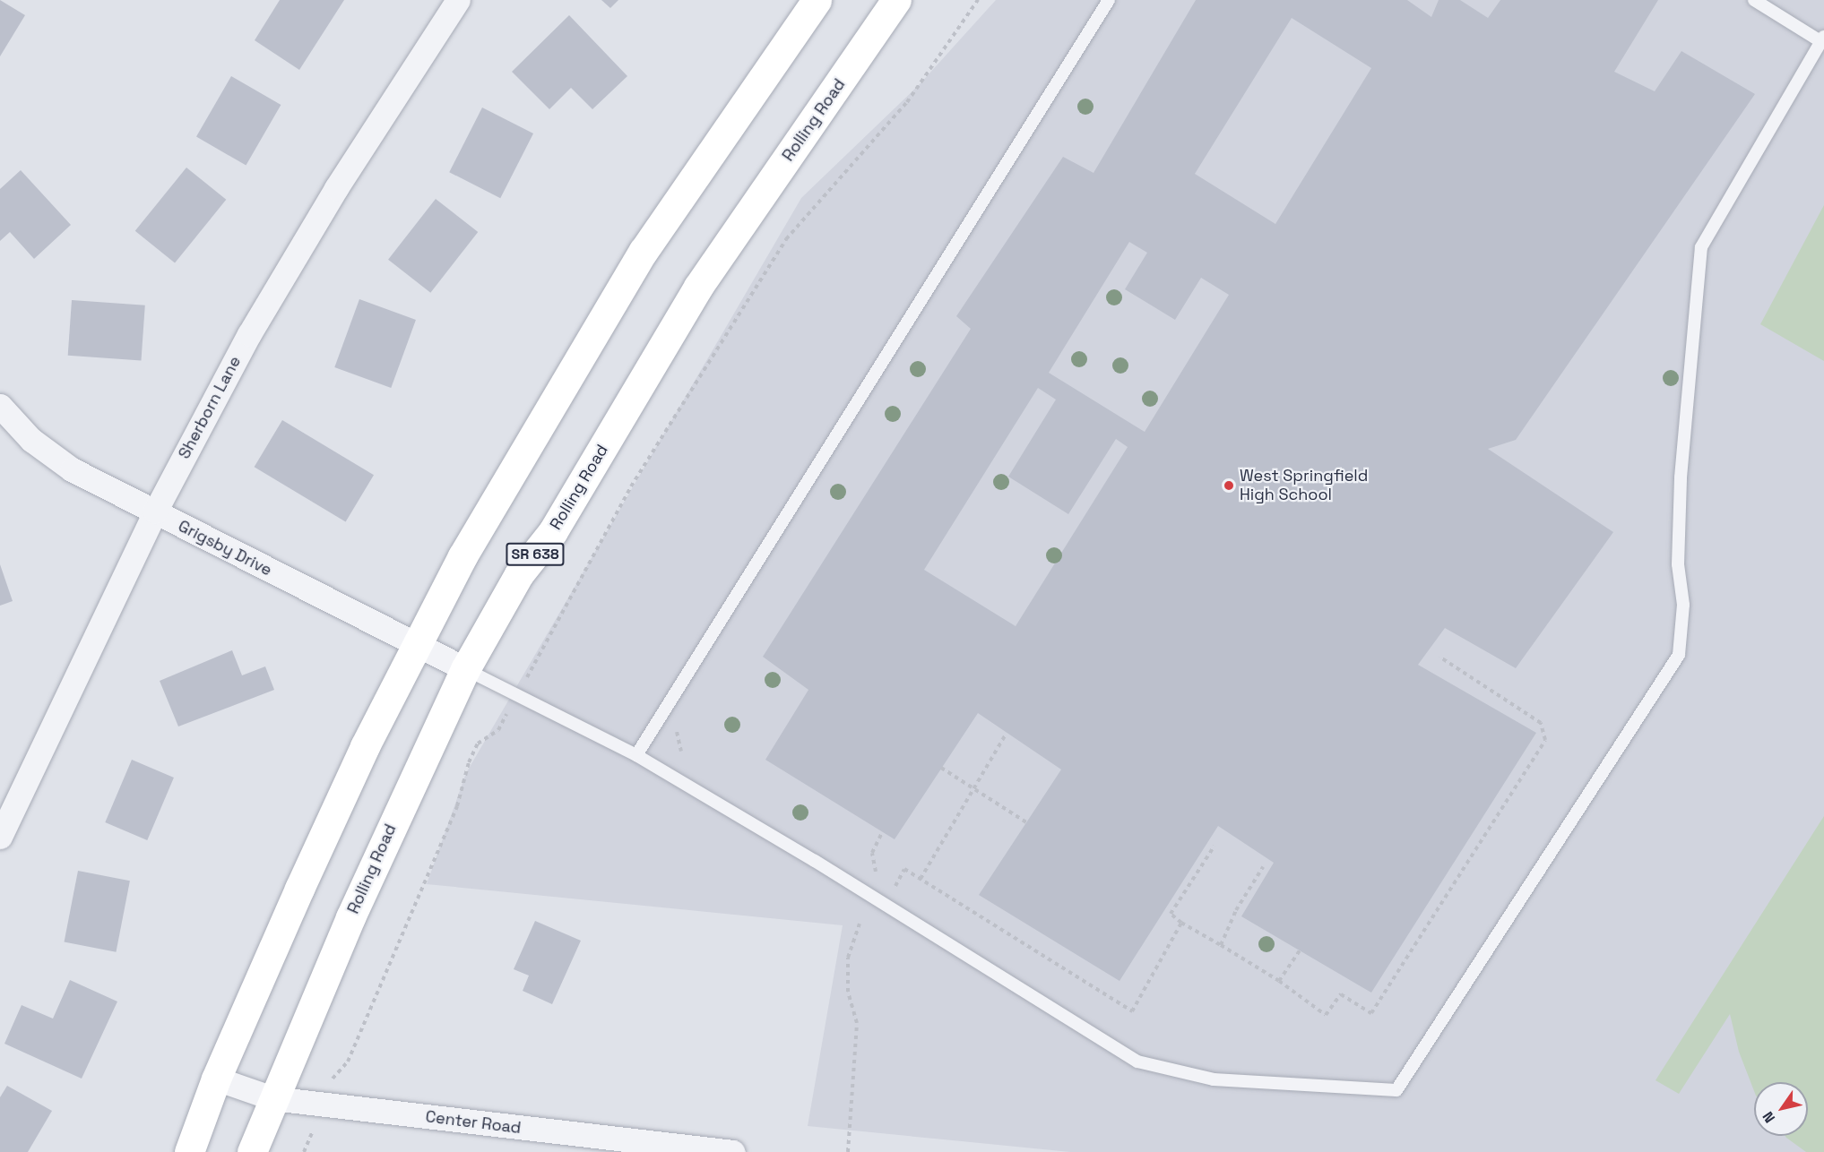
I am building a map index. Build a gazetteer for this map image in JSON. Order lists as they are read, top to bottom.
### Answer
{
  "streets": {
    "main road": ["Rolling Road", "SR 638"],
    "street": ["Sherborn Lane", "Grigsby Drive", "Center Road"]
  },
  "crossings": [
    ["Rolling Road", "Grigsby Drive"],
    ["Rolling Road", "Center Road"],
    ["Sherborn Lane", "Grigsby Drive"]
  ],
  "places": ["West Springfield High School"],
  "north": "bottom left"
}
